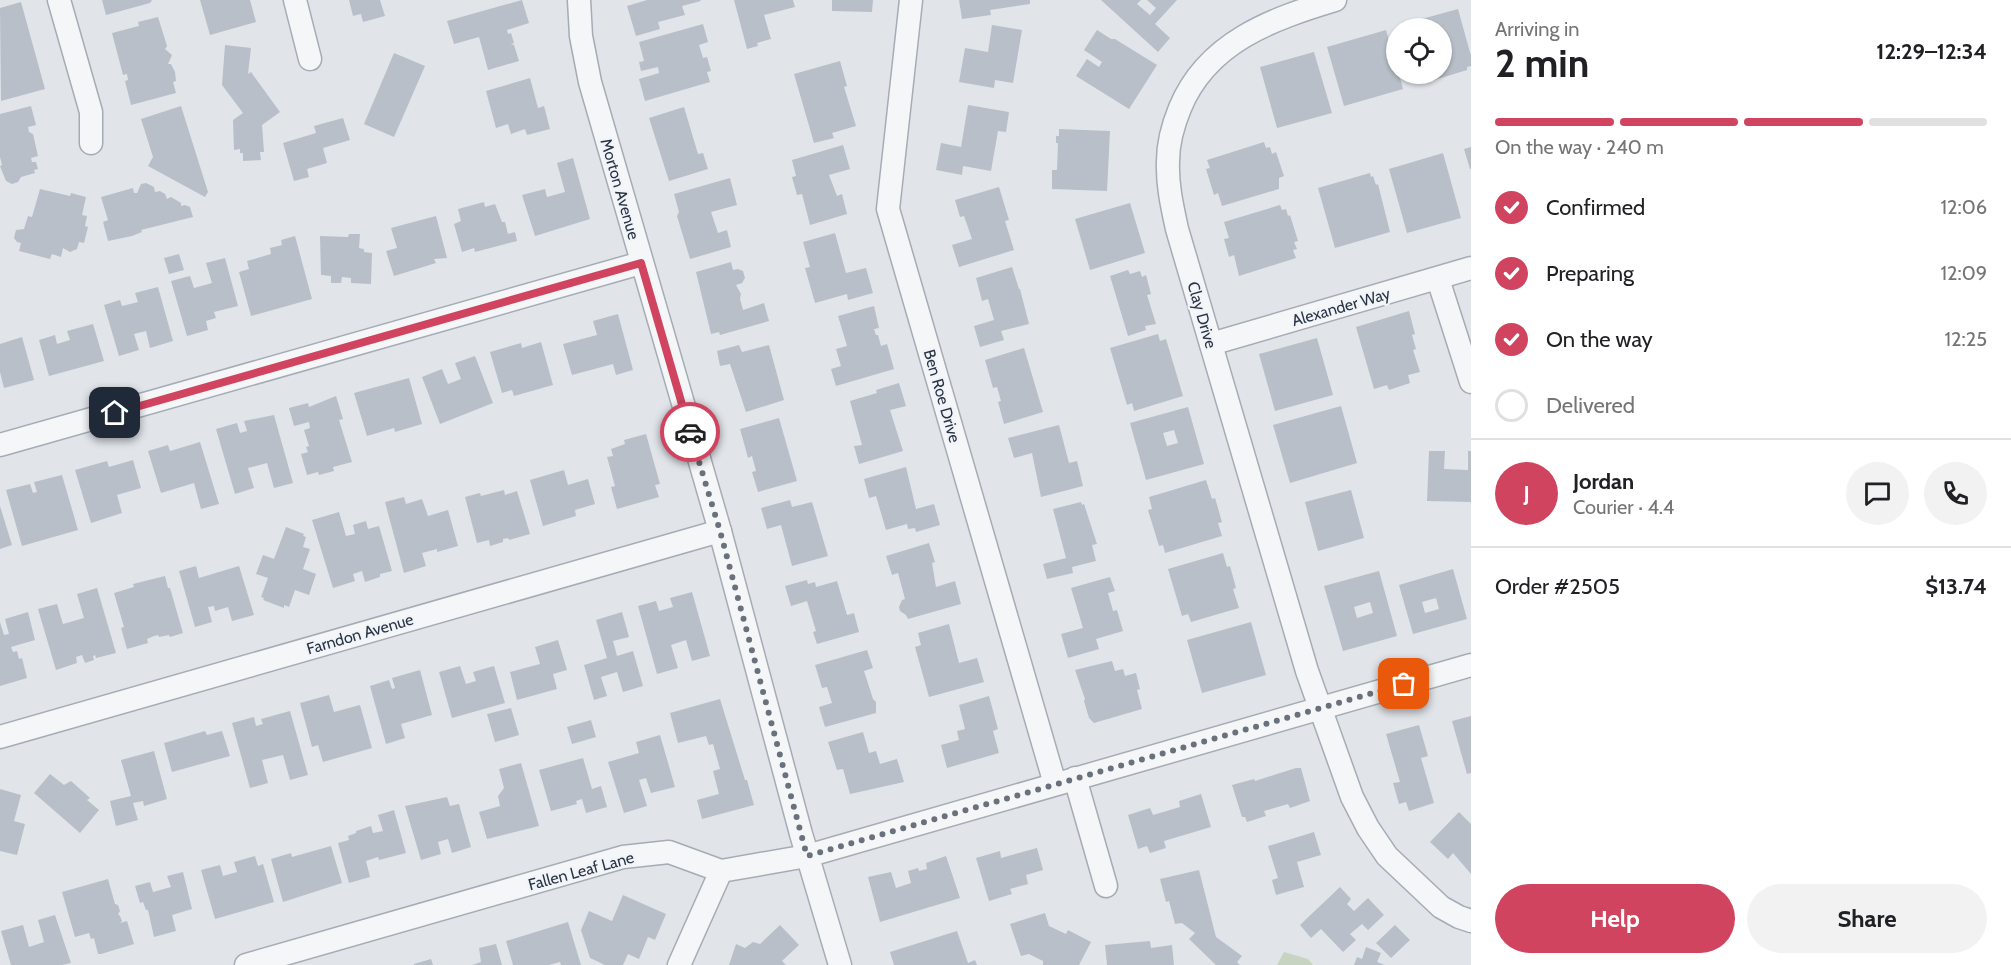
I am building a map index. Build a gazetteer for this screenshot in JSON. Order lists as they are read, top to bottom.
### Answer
{
  "streets": {
    "street": [
      "Morton Avenue",
      "Alexander Way",
      "Clay Drive",
      "Ben Roe Drive",
      "Farndon Avenue",
      "Fallen Leaf Lane"
    ]
  },
  "crossings": [
    ["Morton Avenue", "Farndon Avenue"],
    ["Morton Avenue", "Fallen Leaf Lane"],
    ["Alexander Way", "Clay Drive"],
    ["Clay Drive", "Fallen Leaf Lane"],
    ["Ben Roe Drive", "Fallen Leaf Lane"]
  ],
  "page": {
    "heading": ["2 min", "Arriving in", "12:29–12:34"],
    "panel": [
      "Jordan",
      "Courier · 4.4",
      "Order #2505",
      "$13.74"
    ],
    "bar": "On the way · 240 m",
    "list": [
      ["Confirmed", "12:06"],
      ["Preparing", "12:09"],
      ["On the way", "12:25"],
      "Delivered"
    ],
    "round": "J",
    "buttons": ["Help", "Share"]
  }
}
